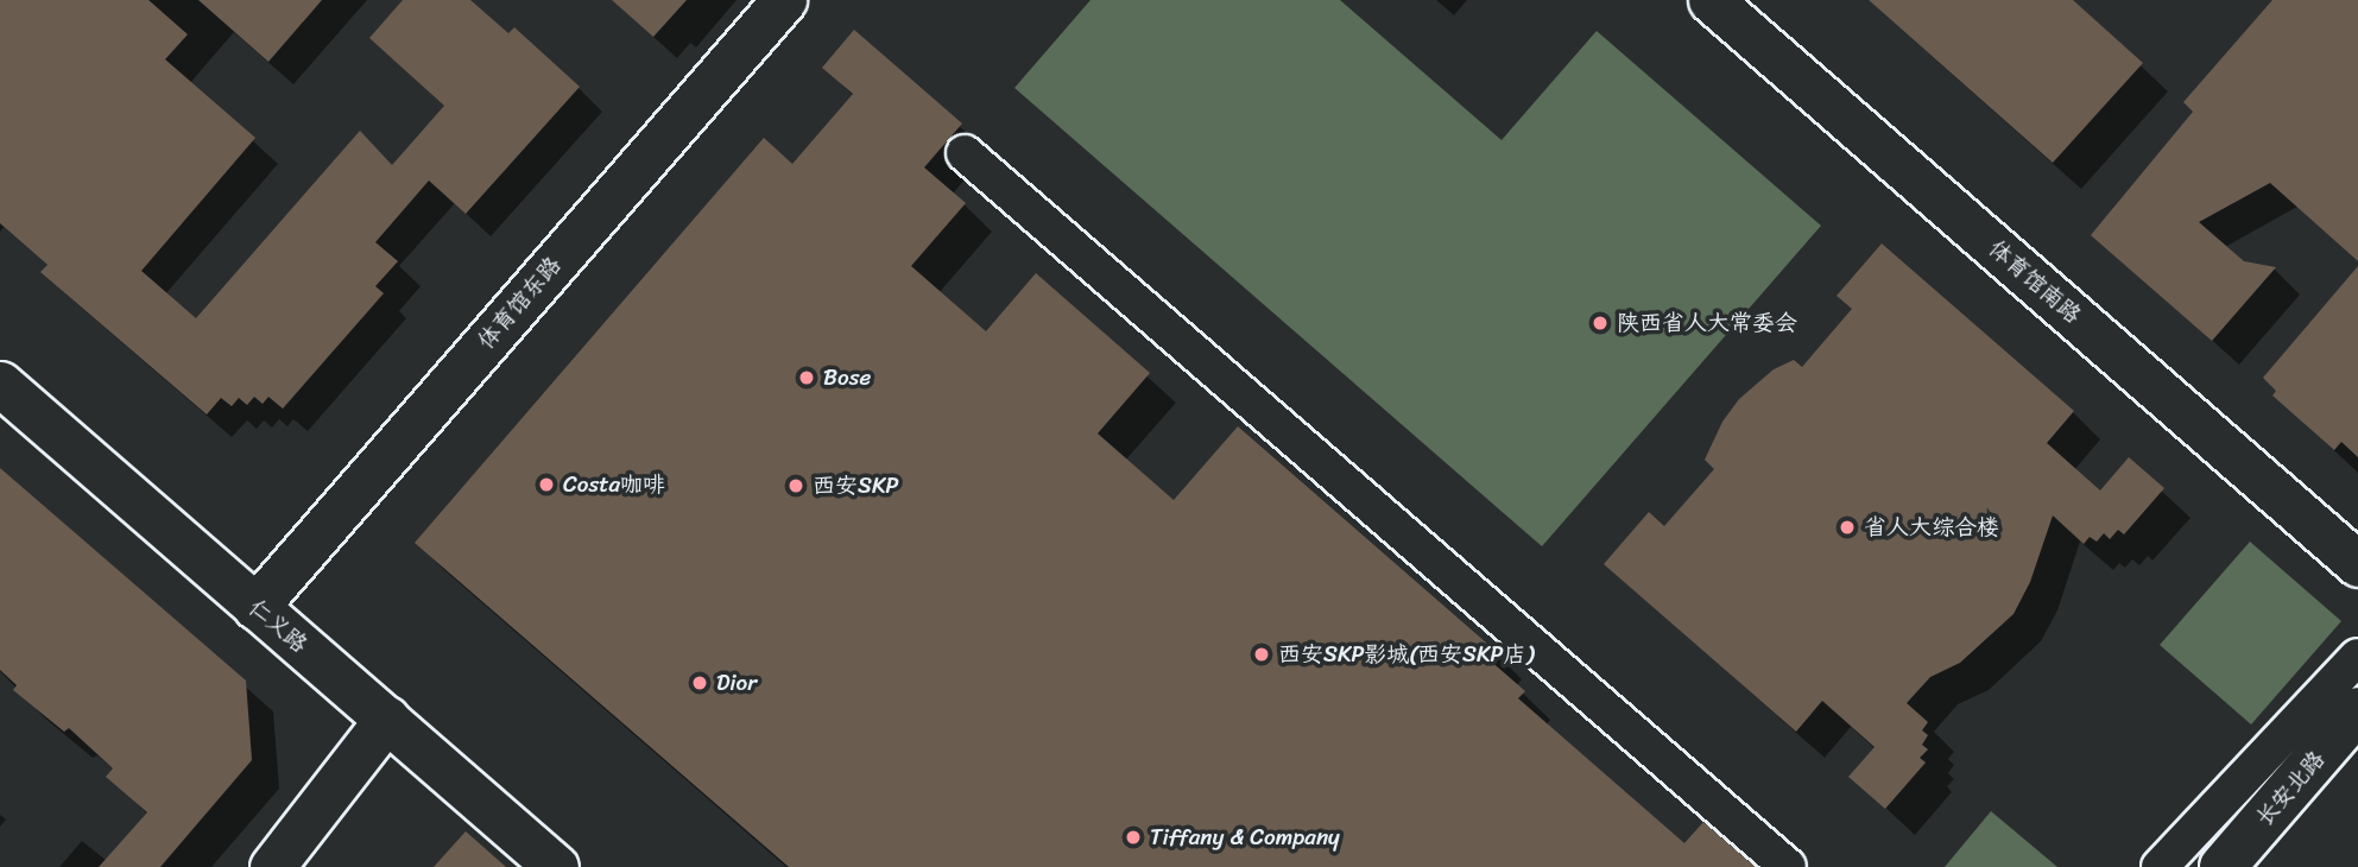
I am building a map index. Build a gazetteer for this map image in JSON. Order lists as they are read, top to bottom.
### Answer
{
  "streets": {
    "main road": ["长安北路"],
    "street": ["体育馆南路", "体育馆东路", "仁义路"]
  },
  "crossings": [
    ["体育馆东路", "仁义路"]
  ],
  "places": [
    "陕西省人大常委会",
    "Bose",
    "Costa咖啡",
    "西安SKP",
    "省人大综合楼",
    "西安SKP影城(西安SKP店)",
    "Dior",
    "Tiffany & Company"
  ]
}
